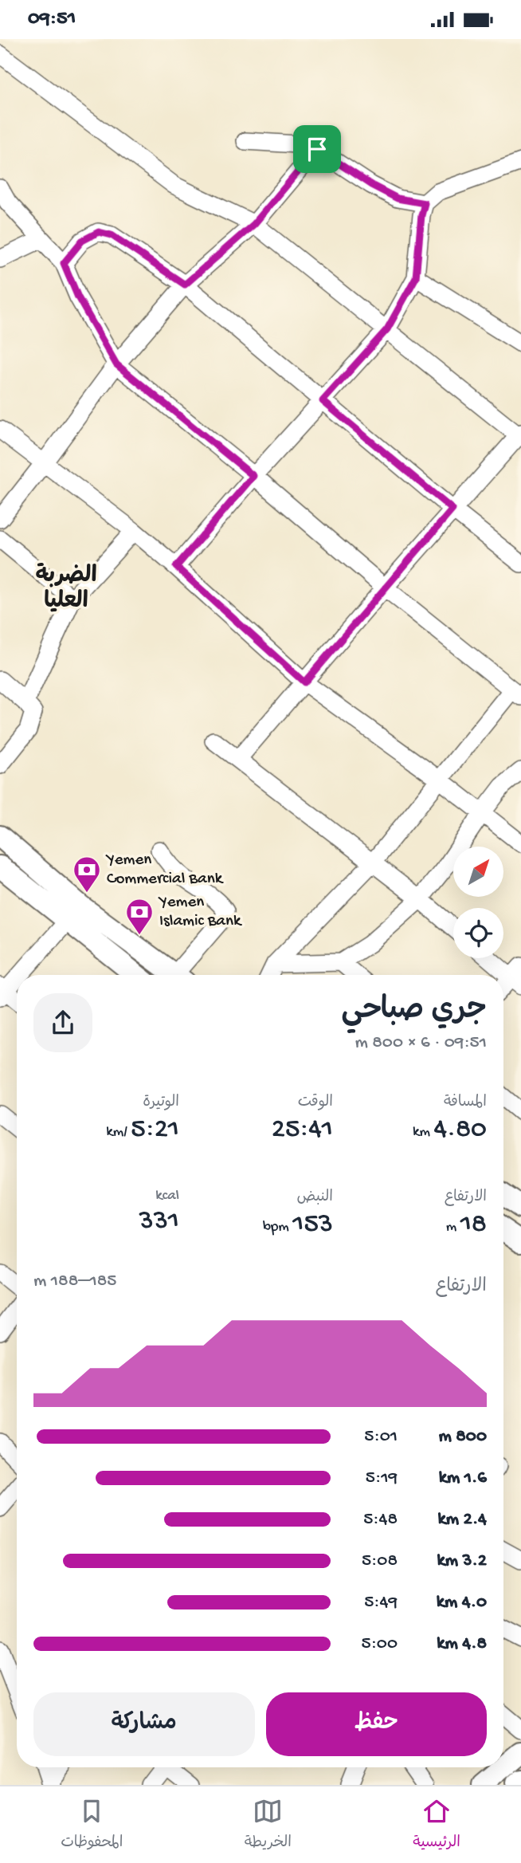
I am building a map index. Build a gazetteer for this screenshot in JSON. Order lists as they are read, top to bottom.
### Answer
{
  "districts": ["الضربة العليا"],
  "places": {
    "bank": ["Yemen Commercial Bank", "Yemen Islamic Bank"]
  },
  "north": "top right",
  "page": {
    "status": "09:51",
    "heading": ["جري صباحي", "09:51 · 6 × 800 m"],
    "stats": [
      ["المسافة", "4.80 km"],
      ["الوقت", "25:41"],
      ["الوتيرة", "5:21 /km"],
      ["الارتفاع", "18 m"],
      ["النبض", "153 bpm"],
      ["kcal", "331"]
    ],
    "chart": ["الارتفاع", "185–188 m"],
    "list": [
      {
        "name": "800 m",
        "note": "5:01"
      },
      {
        "name": "1.6 km",
        "note": "5:19"
      },
      {
        "name": "2.4 km",
        "note": "5:48"
      },
      {
        "name": "3.2 km",
        "note": "5:08"
      },
      {
        "name": "4.0 km",
        "note": "5:49"
      },
      {
        "name": "4.8 km",
        "note": "5:00"
      }
    ],
    "buttons": ["حفظ", "مشاركة"],
    "tabs": ["الرئيسية", "الخريطة", "المحفوظات"]
  }
}
